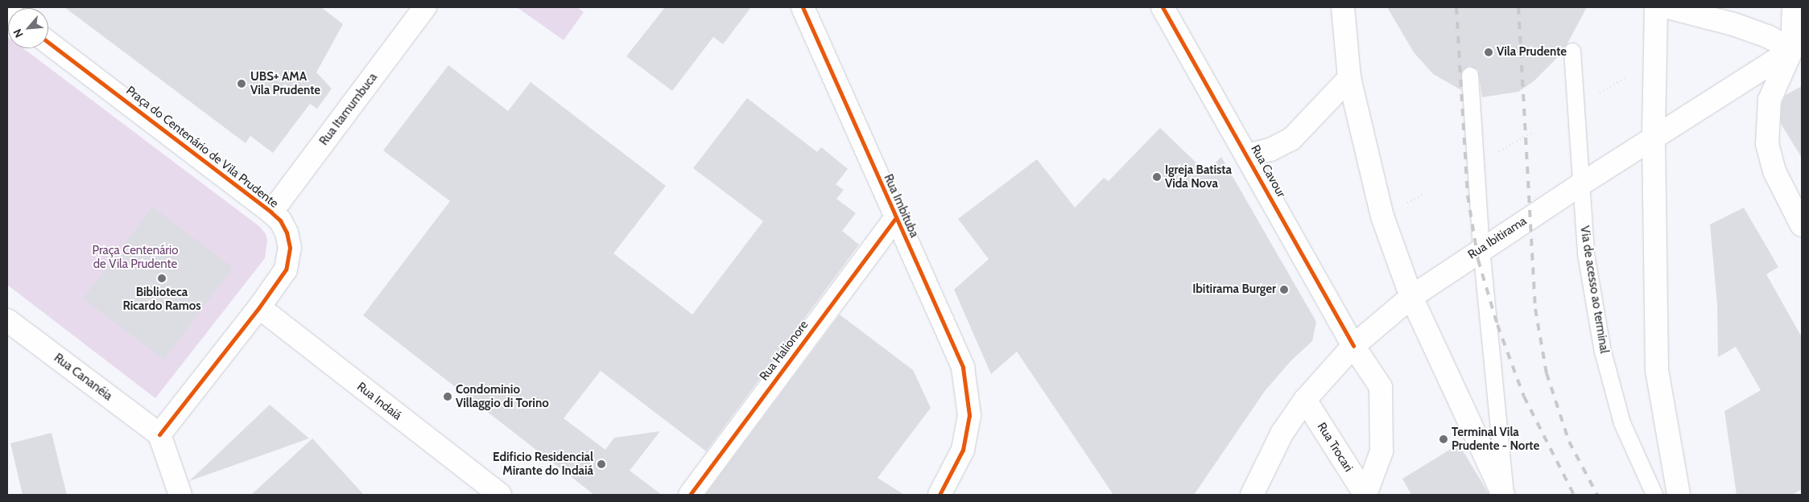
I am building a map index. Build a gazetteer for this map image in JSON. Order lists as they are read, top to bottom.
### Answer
{
  "streets": {
    "main road": [
      "Rua Itamumbuca",
      "Praça do Centenário de Vila Prudente",
      "Rua Cavour",
      "Rua Imbituba",
      "Rua Ibitirama",
      "Rua Halionore",
      "Rua Cananéia",
      "Rua Indaiá",
      "Rua Trocari"
    ],
    "lane": ["Via de acesso ao terminal"]
  },
  "crossings": [
    ["Rua Itamumbuca", "Praça do Centenário de Vila Prudente"],
    ["Praça do Centenário de Vila Prudente", "Rua Cananéia"],
    ["Praça do Centenário de Vila Prudente", "Rua Indaiá"],
    ["Rua Cavour", "Rua Ibitirama"],
    ["Rua Cavour", "Rua Trocari"],
    ["Rua Imbituba", "Rua Halionore"],
    ["Rua Ibitirama", "Via de acesso ao terminal"],
    ["Rua Ibitirama", "Rua Trocari"]
  ],
  "parks": ["Praça Centenário de Vila Prudente"],
  "places": [
    "Vila Prudente",
    "UBS+ AMA Vila Prudente",
    "Igreja Batista Vida Nova",
    "Biblioteca Ricardo Ramos",
    "Ibitirama Burger",
    "Condominio Villaggio di Torino",
    "Terminal Vila Prudente - Norte",
    "Edificio Residencial Mirante do Indaiá"
  ],
  "north": "bottom left"
}
